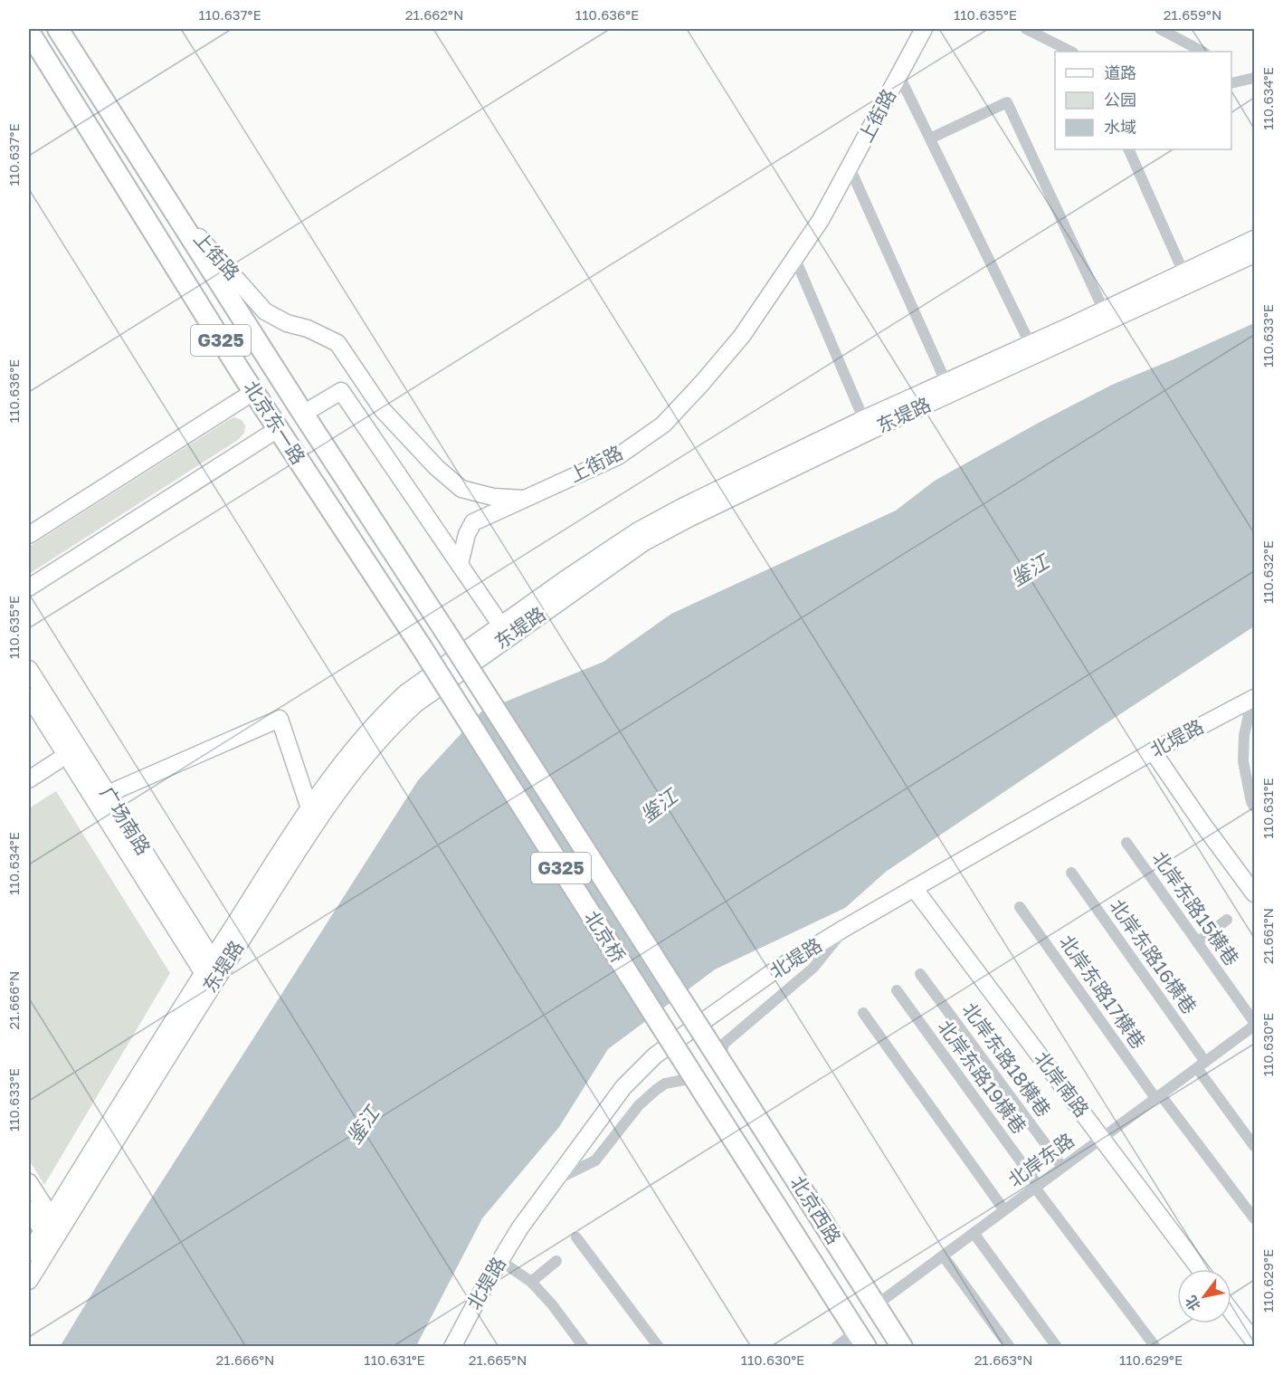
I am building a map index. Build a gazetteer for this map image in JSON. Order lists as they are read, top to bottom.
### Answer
{
  "streets": {
    "highway": [
      "G325",
      "北京东一路",
      "北京桥",
      "北京西路"
    ],
    "main road": [
      "上街路",
      "东堤路",
      "北堤路",
      "广场南路",
      "北岸南路"
    ],
    "street": [
      "北岸东路15横巷",
      "北岸东路16横巷",
      "北岸东路17横巷",
      "北岸东路18横巷",
      "北岸东路19横巷",
      "北岸东路"
    ]
  },
  "crossings": [
    ["上街路", "北京东一路"],
    ["东堤路", "广场南路"],
    ["北京东一路", "北京桥"],
    ["北堤路", "北岸南路"],
    ["北岸东路15横巷", "北岸东路"],
    ["北京桥", "北京西路"],
    ["北岸东路16横巷", "北岸东路"],
    ["北岸东路17横巷", "北岸东路"],
    ["北岸东路18横巷", "北岸东路"],
    ["北岸东路19横巷", "北岸东路"],
    ["北岸南路", "北岸东路"],
    ["北岸东路", "北京西路"]
  ],
  "water": ["鉴江"],
  "legend": ["道路", "公园", "水域"],
  "north": "bottom left",
  "coordinates": [
    "110.637°E",
    "21.662°N",
    "110.636°E",
    "110.635°E",
    "21.659°N",
    "110.634°E",
    "110.633°E",
    "110.632°E",
    "110.631°E",
    "21.661°N",
    "21.666°N",
    "110.630°E",
    "110.629°E",
    "21.665°N",
    "21.663°N"
  ]
}
